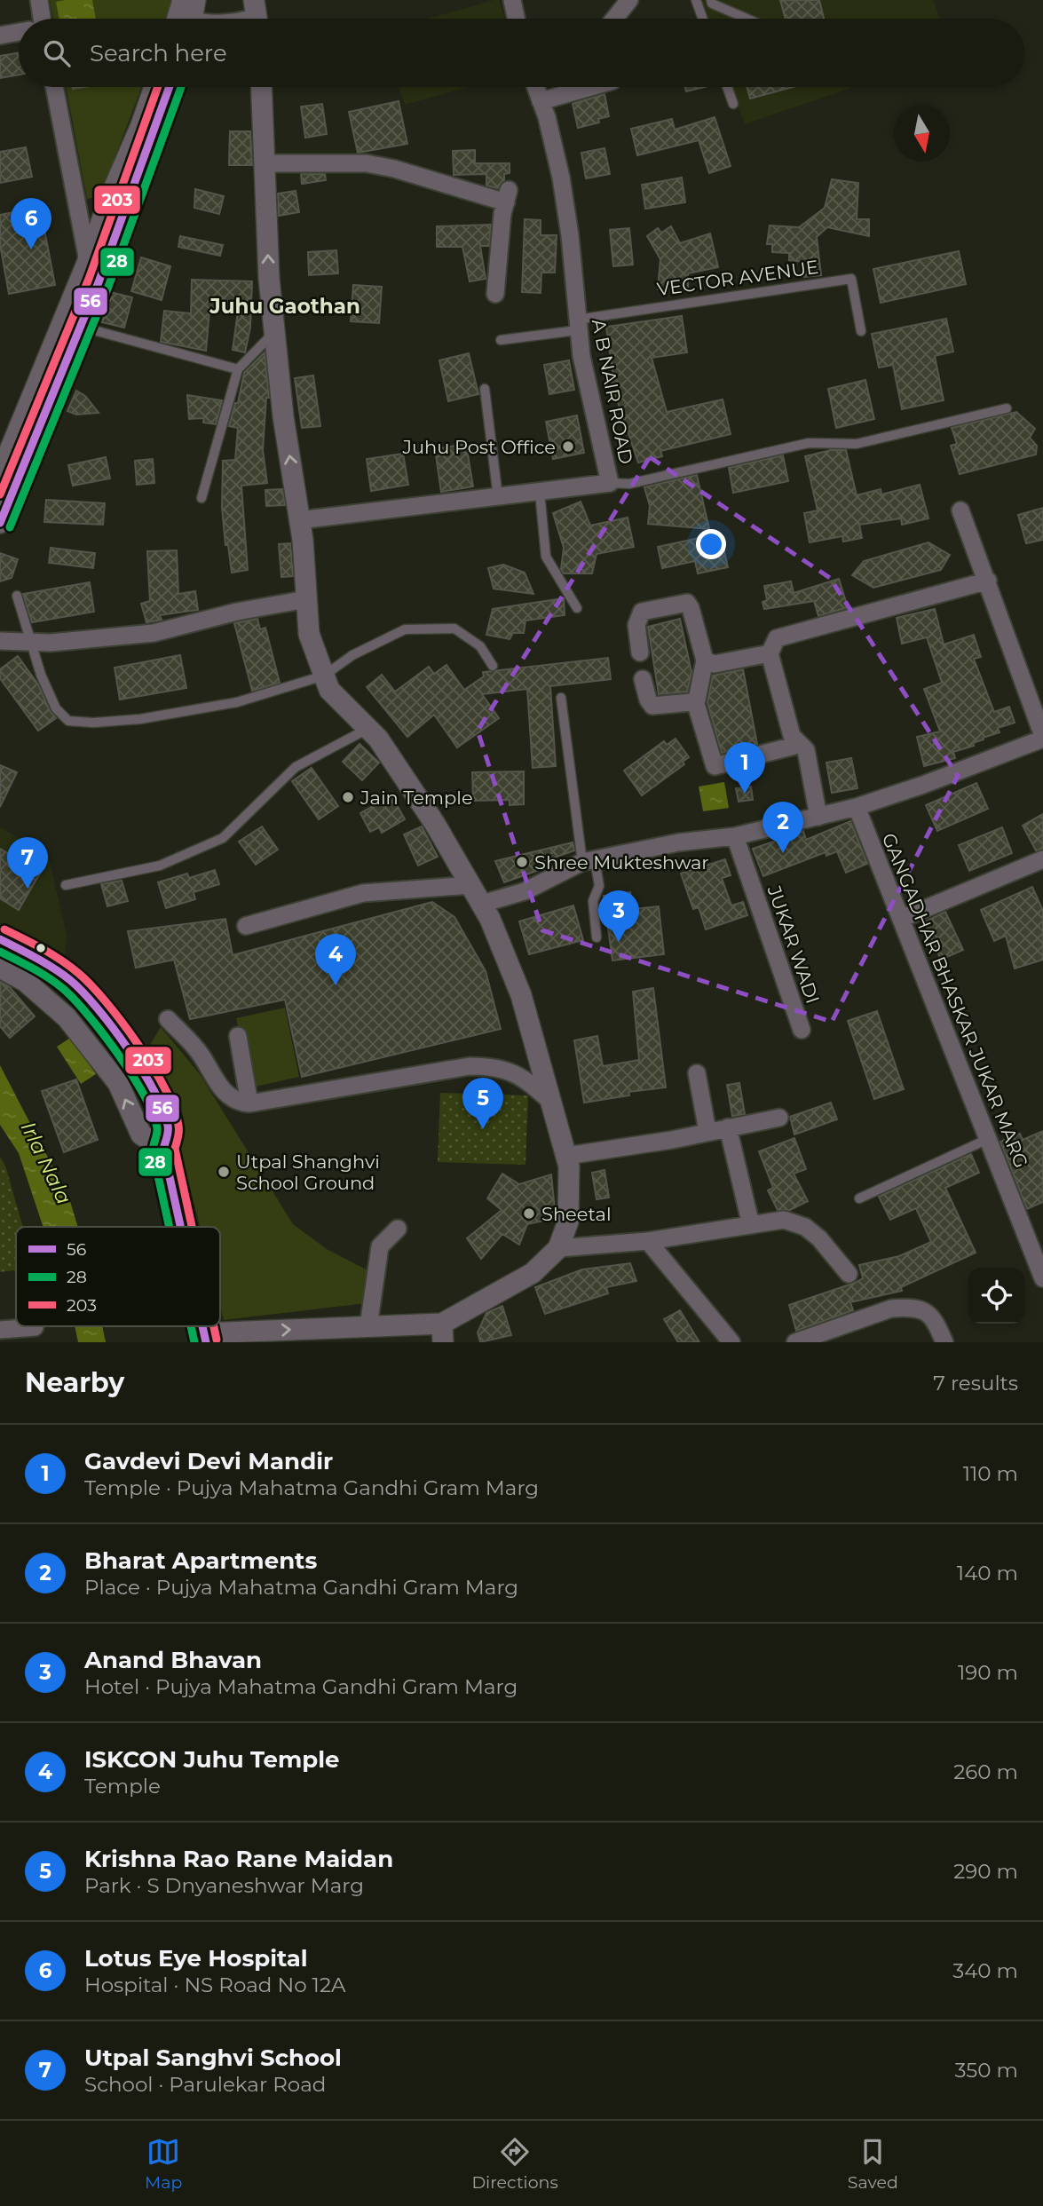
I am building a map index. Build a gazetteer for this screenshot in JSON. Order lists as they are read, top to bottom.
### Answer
{
  "streets": {
    "street": ["A B NAIR ROAD", "JUKAR WADI", "GANGADHAR BHASKAR JUKAR MARG"],
    "lane": ["VECTOR AVENUE"]
  },
  "crossings": [
    ["VECTOR AVENUE", "A B NAIR ROAD"]
  ],
  "districts": ["Juhu Gaothan"],
  "water": ["Irla Nala"],
  "places": [
    "Juhu Post Office",
    "Jain Temple",
    "Shree Mukteshwar",
    "Utpal Shanghvi School Ground",
    "Sheetal"
  ],
  "lines": ["transit line 56", "transit line 28", "transit line 203"],
  "legend": ["56", "28", "203"],
  "north": "bottom",
  "page": {
    "search": "Search here",
    "pins": [
      "6",
      "1",
      "2",
      "7",
      "3",
      "4",
      "5"
    ],
    "heading": ["Nearby", "7 results"],
    "list": [
      {
        "mark": "1",
        "name": "Gavdevi Devi Mandir",
        "note": "Temple · Pujya Mahatma Gandhi Gram Marg",
        "value": "110 m"
      },
      {
        "mark": "2",
        "name": "Bharat Apartments",
        "note": "Place · Pujya Mahatma Gandhi Gram Marg",
        "value": "140 m"
      },
      {
        "mark": "3",
        "name": "Anand Bhavan",
        "note": "Hotel · Pujya Mahatma Gandhi Gram Marg",
        "value": "190 m"
      },
      {
        "mark": "4",
        "name": "ISKCON Juhu Temple",
        "note": "Temple",
        "value": "260 m"
      },
      {
        "mark": "5",
        "name": "Krishna Rao Rane Maidan",
        "note": "Park · S Dnyaneshwar Marg",
        "value": "290 m"
      },
      {
        "mark": "6",
        "name": "Lotus Eye Hospital",
        "note": "Hospital · NS Road No 12A",
        "value": "340 m"
      },
      {
        "mark": "7",
        "name": "Utpal Sanghvi School",
        "note": "School · Parulekar Road",
        "value": "350 m"
      }
    ],
    "nav": ["Map", "Directions", "Saved"]
  }
}
